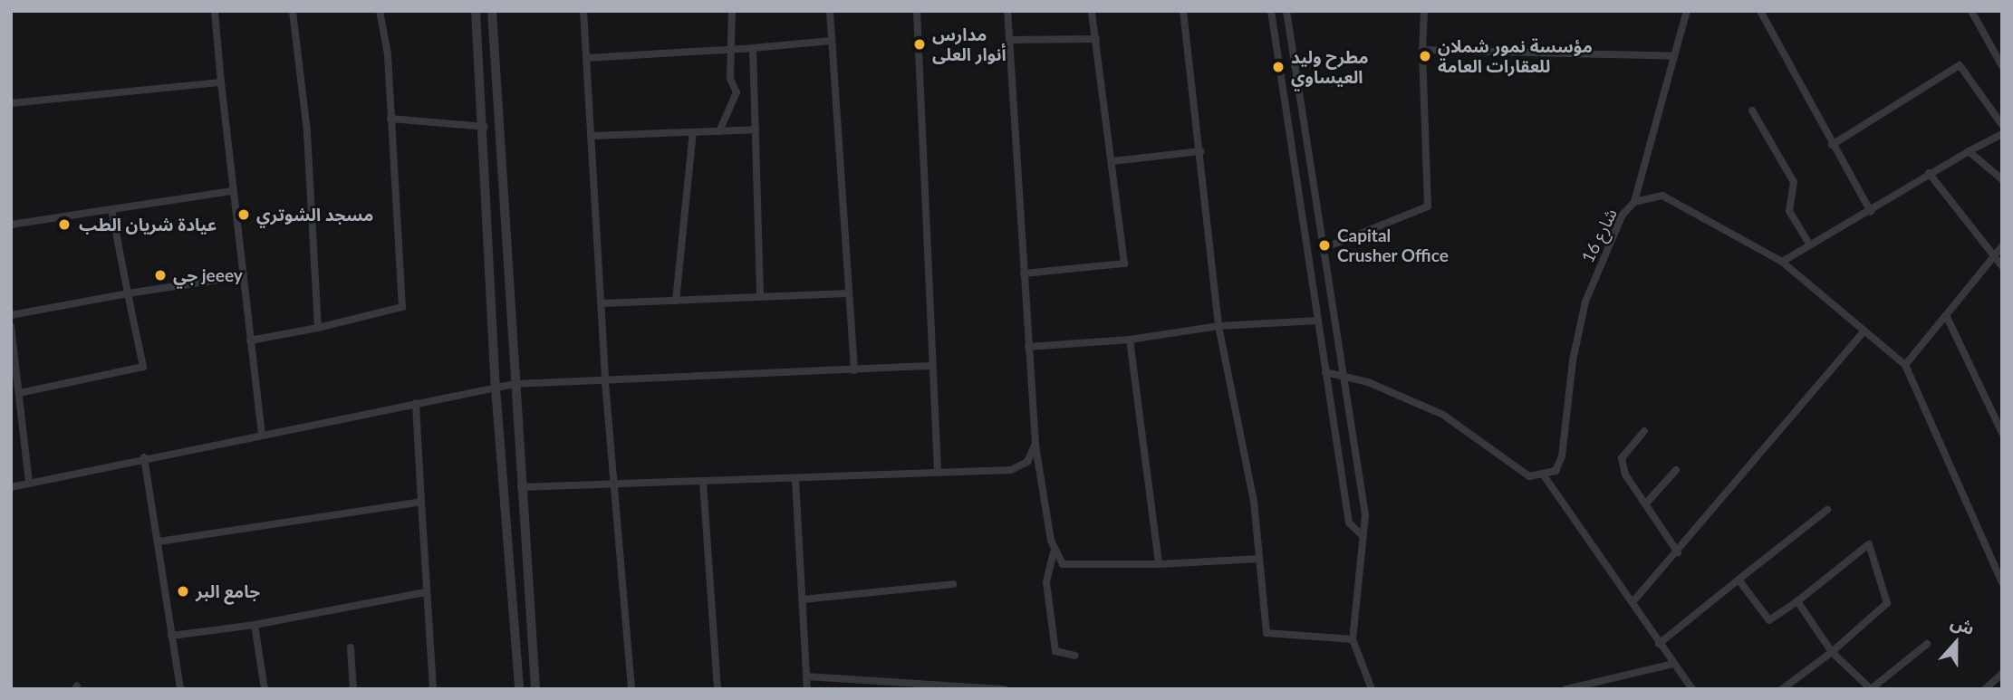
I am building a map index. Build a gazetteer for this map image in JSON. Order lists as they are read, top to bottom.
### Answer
{
  "streets": {
    "street": ["شارع 16"]
  },
  "places": [
    "مدارس أنوار العلى",
    "مؤسسة نمور شملان للعقارات العامة",
    "مطرح وليد العيساوي",
    "مسجد الشوتري",
    "عيادة شريان الطب",
    "Capital Crusher Office",
    "جي jeeey",
    "جامع البر"
  ],
  "north": "top"
}
